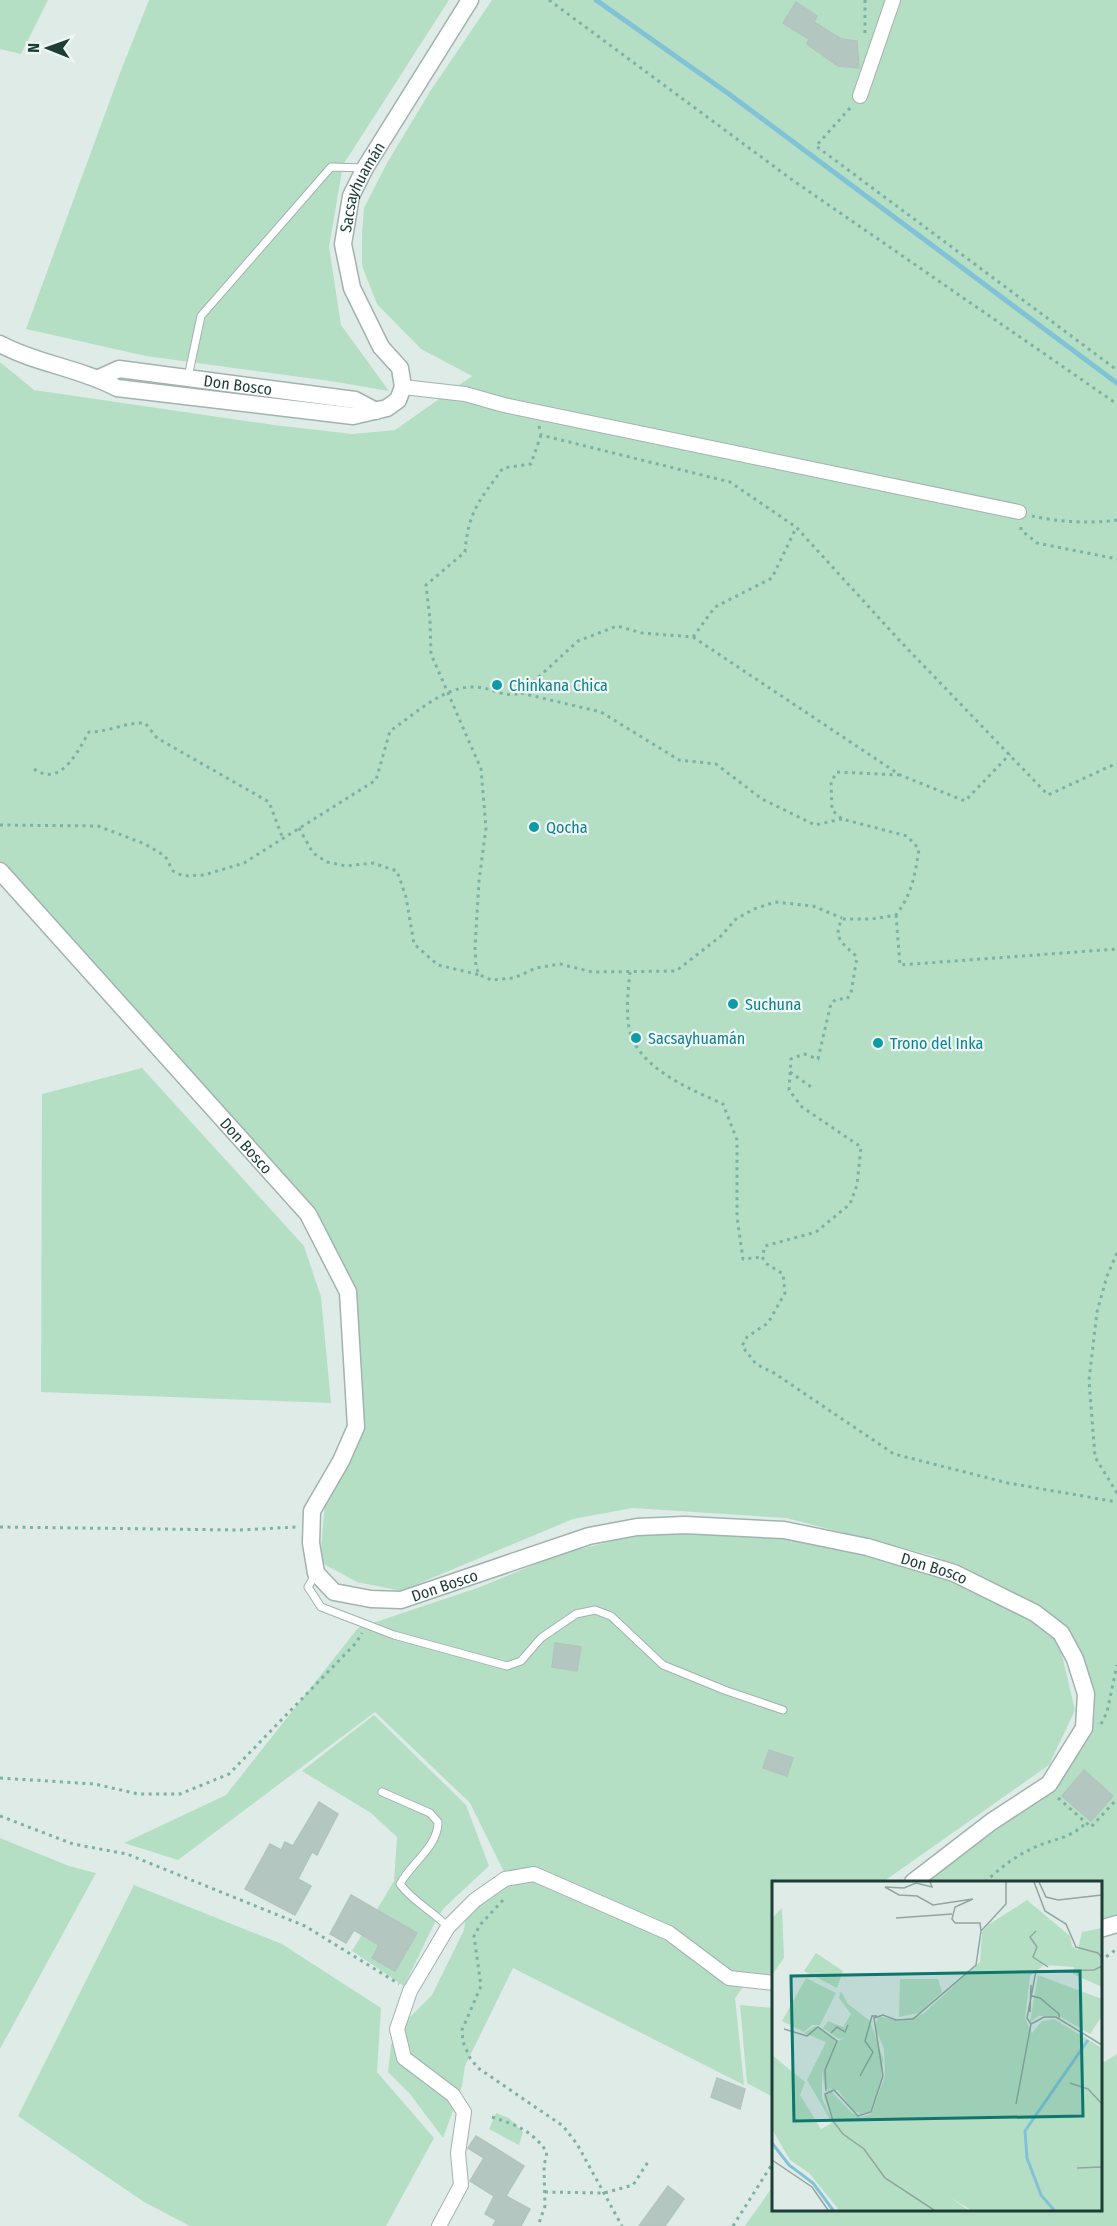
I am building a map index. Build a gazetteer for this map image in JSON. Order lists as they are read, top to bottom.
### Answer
{
  "streets": {
    "street": ["Sacsayhuamán", "Don Bosco"]
  },
  "crossings": [
    ["Sacsayhuamán", "Don Bosco"]
  ],
  "places": [
    "Chinkana Chica",
    "Qocha",
    "Suchuna",
    "Sacsayhuamán",
    "Trono del Inka"
  ],
  "north": "left"
}
